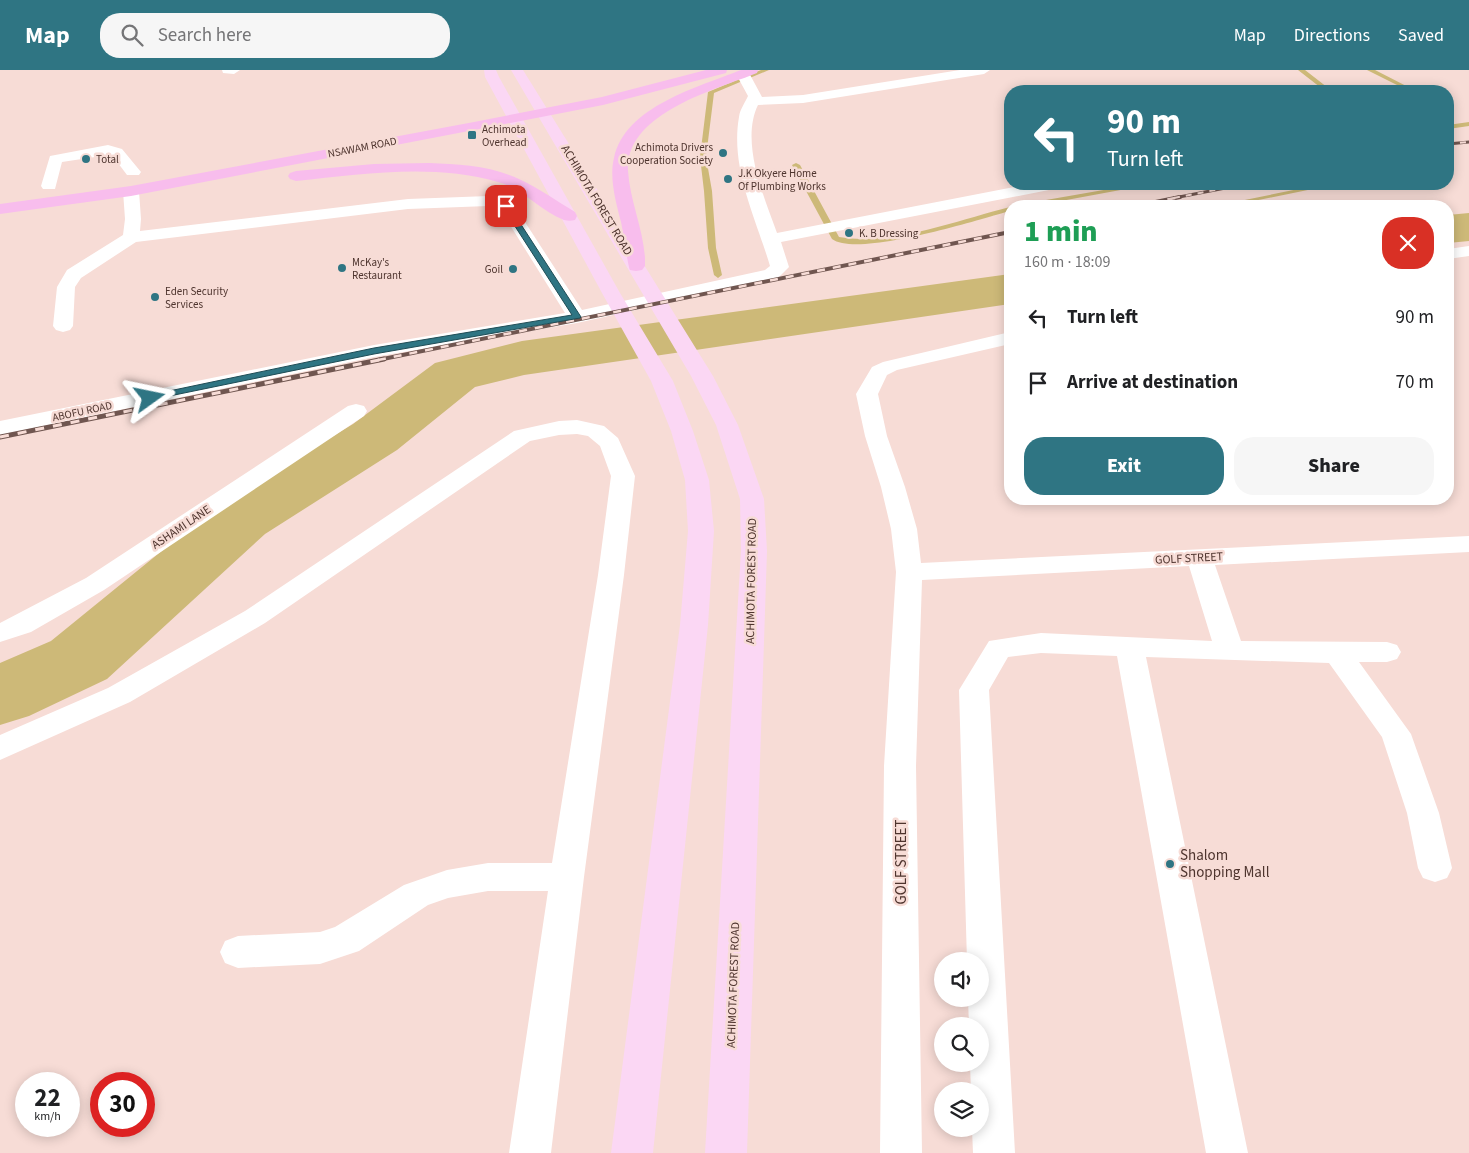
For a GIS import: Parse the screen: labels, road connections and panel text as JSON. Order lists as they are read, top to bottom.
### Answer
{
  "streets": {
    "highway": ["NSAWAM ROAD"],
    "main road": ["ACHIMOTA FOREST ROAD"],
    "street": ["ABOFU ROAD", "ASHAMI LANE", "GOLF STREET"]
  },
  "places": {
    "transit": ["Achimota Overhead"],
    "other": [
      "Achimota Drivers Cooperation Society",
      "Total",
      "J.K Okyere Home Of Plumbing Works",
      "K. B Dressing",
      "McKay's Restaurant",
      "Goil",
      "Eden Security Services",
      "Shalom Shopping Mall"
    ]
  },
  "page": {
    "header": "Map",
    "search": "Search here",
    "nav": ["Map", "Directions", "Saved"],
    "turn": ["90 m", "Turn left"],
    "heading": ["1 min", "160 m · 18:09"],
    "list": [
      {
        "name": "Turn left",
        "value": "90 m"
      },
      {
        "name": "Arrive at destination",
        "value": "70 m"
      }
    ],
    "buttons": ["Exit", "Share"],
    "speed": "22 km/h",
    "limit": "30"
  }
}
